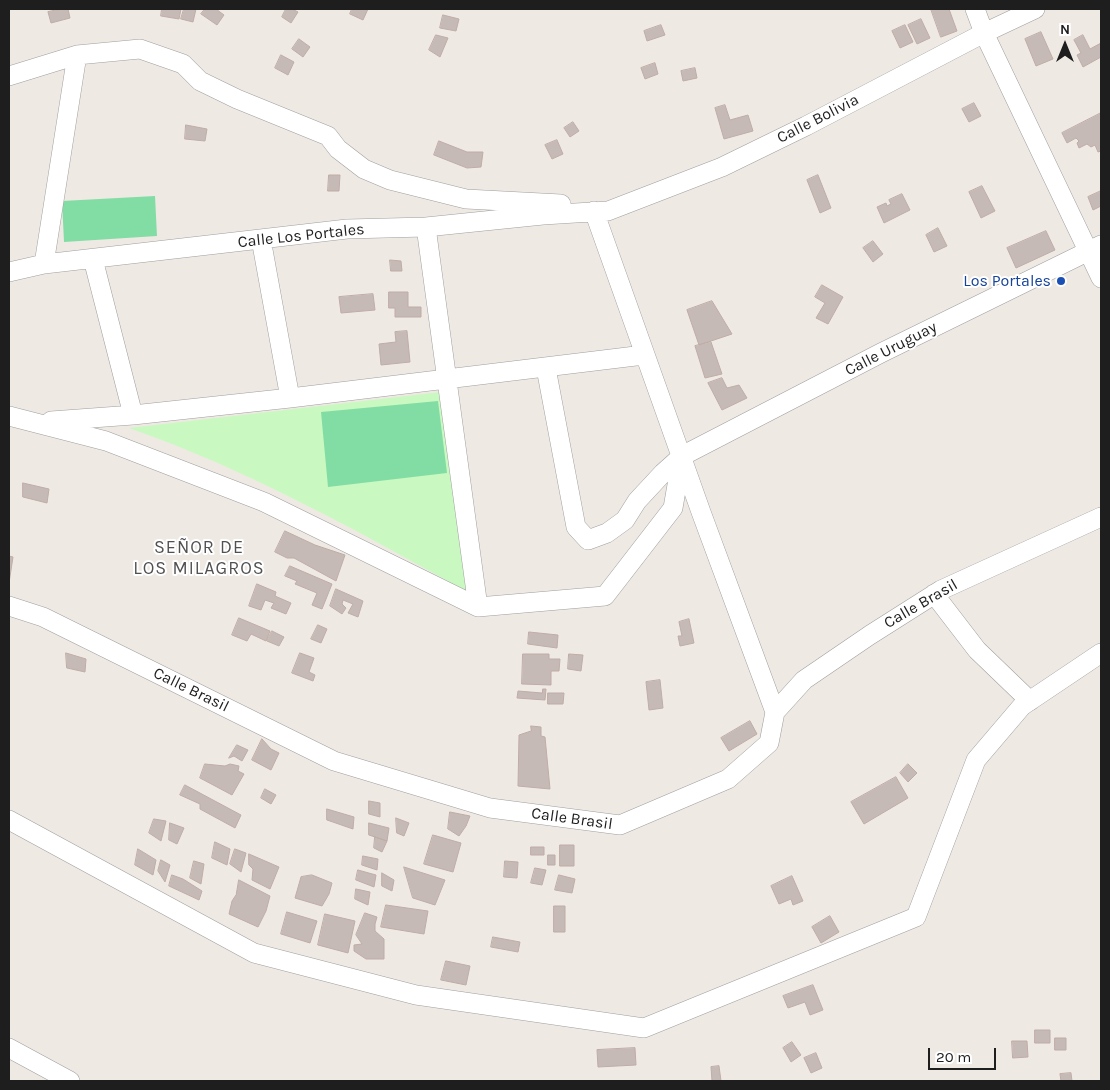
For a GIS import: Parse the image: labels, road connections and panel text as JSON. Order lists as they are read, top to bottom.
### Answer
{
  "streets": {
    "street": [
      "Calle Bolivia",
      "Calle Los Portales",
      "Calle Uruguay",
      "Calle Brasil"
    ]
  },
  "crossings": [
    ["Calle Bolivia", "Calle Los Portales"]
  ],
  "districts": ["SEÑOR DE LOS MILAGROS"],
  "places": ["Los Portales"],
  "scale_bar": "20 m",
  "north": "top"
}
